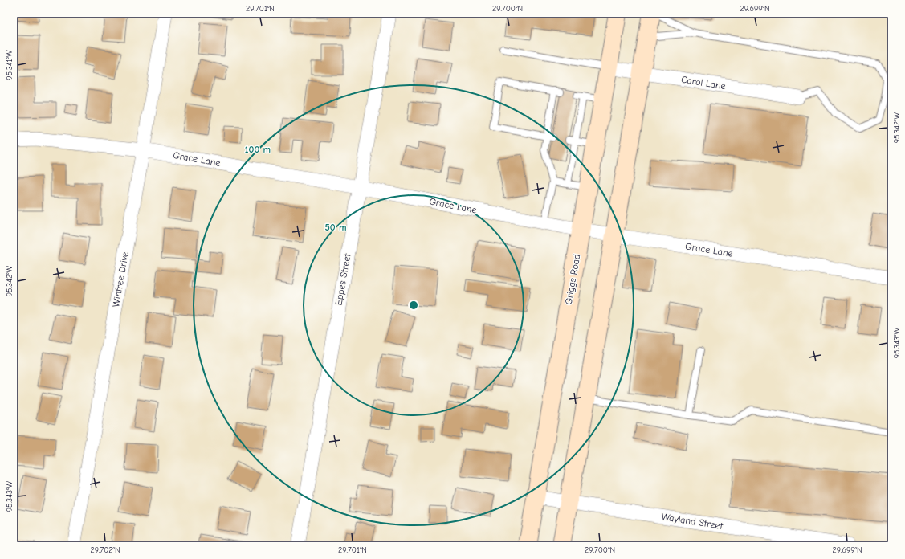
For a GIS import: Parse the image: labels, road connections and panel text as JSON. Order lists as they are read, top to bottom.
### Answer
{
  "streets": {
    "main road": ["Griggs Road"],
    "street": [
      "Carol Lane",
      "Grace Lane",
      "Winfree Drive",
      "Eppes Street",
      "Wayland Street"
    ]
  },
  "crossings": [
    ["Carol Lane", "Griggs Road"],
    ["Grace Lane", "Winfree Drive"],
    ["Grace Lane", "Eppes Street"],
    ["Grace Lane", "Griggs Road"],
    ["Griggs Road", "Wayland Street"]
  ],
  "coordinates": [
    "29.701°N",
    "29.700°N",
    "29.699°N",
    "95.341°W",
    "95.342°W",
    "95.343°W",
    "29.702°N"
  ],
  "rings": ["100 m", "50 m"]
}
